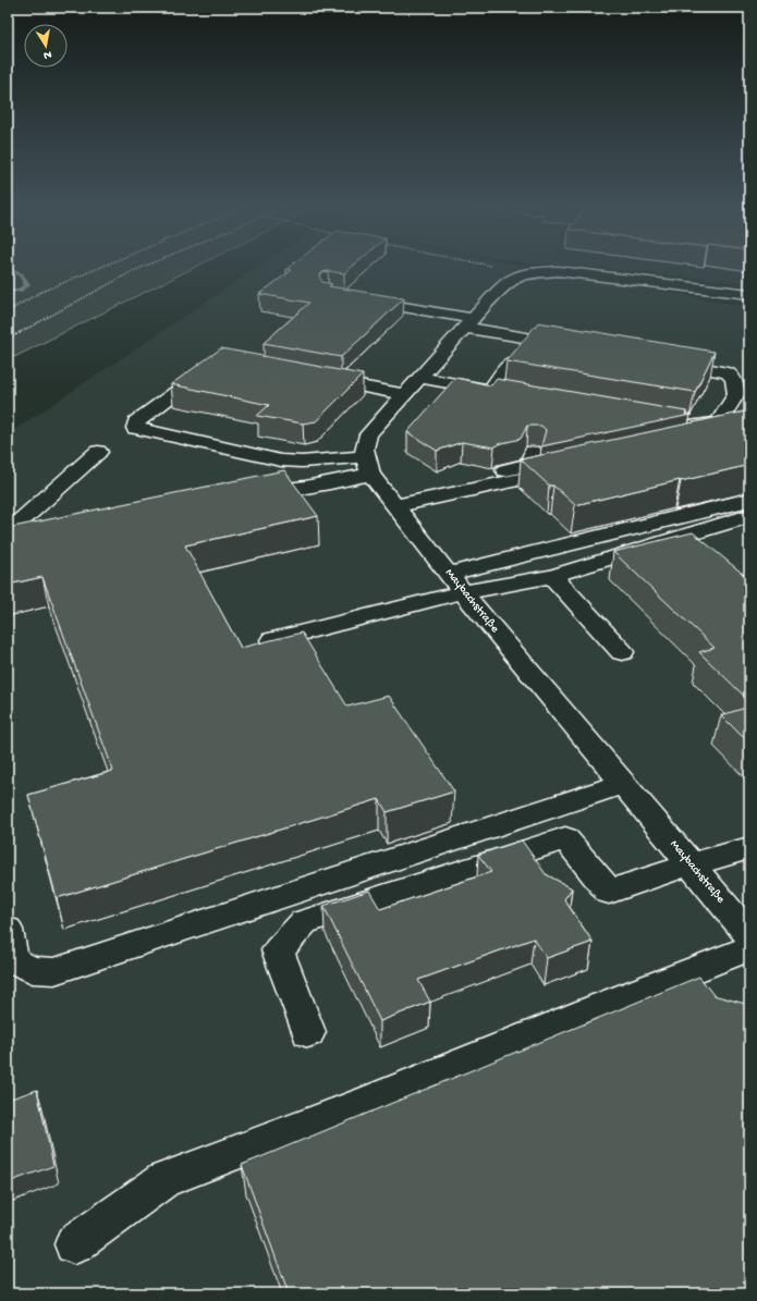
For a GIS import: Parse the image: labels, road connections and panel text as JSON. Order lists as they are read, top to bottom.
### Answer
{
  "streets": {
    "street": ["Maybachstraße"]
  },
  "north": "bottom"
}
